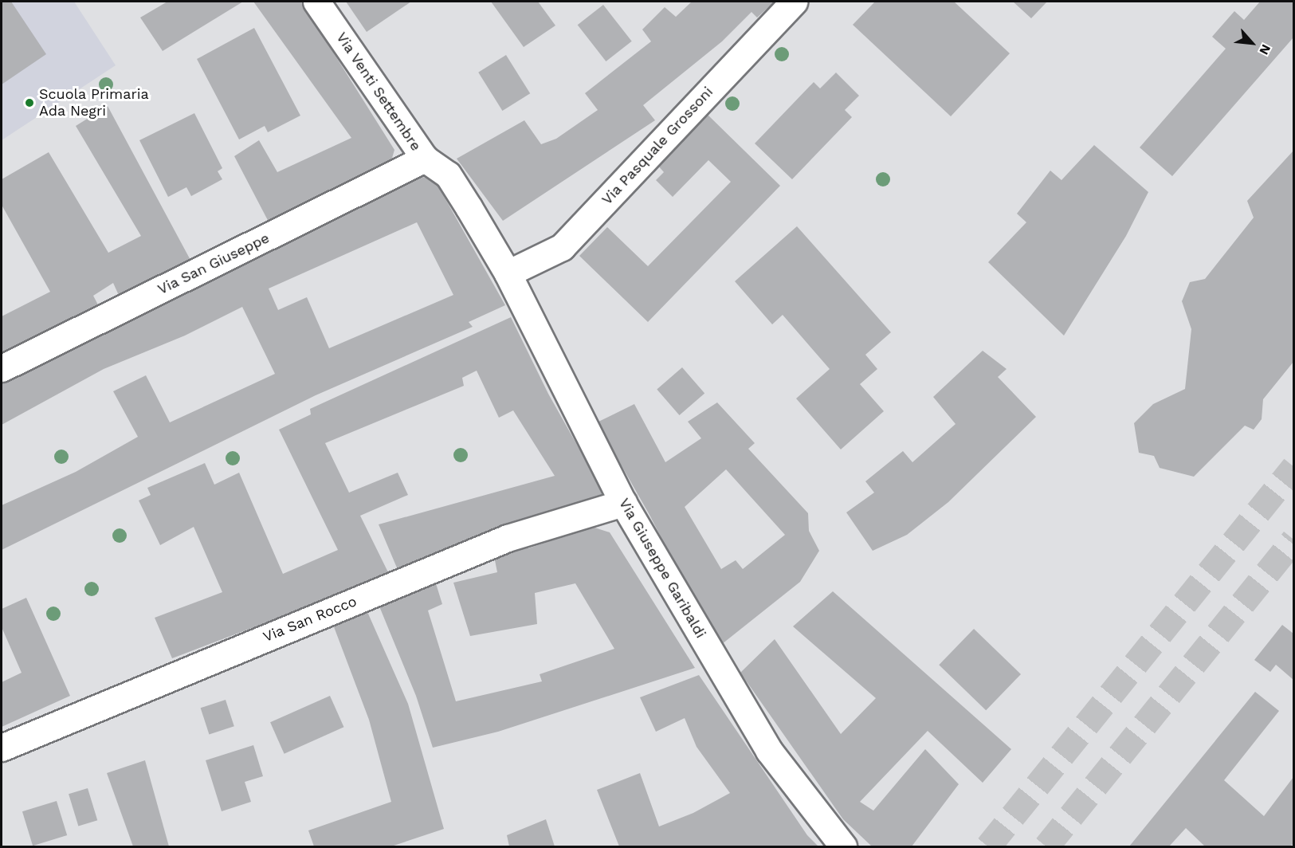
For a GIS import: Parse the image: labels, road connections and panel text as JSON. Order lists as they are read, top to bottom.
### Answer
{
  "streets": {
    "street": [
      "Via Venti Settembre",
      "Via Pasquale Grossoni",
      "Via San Giuseppe",
      "Via Giuseppe Garibaldi",
      "Via San Rocco"
    ]
  },
  "crossings": [
    ["Via Venti Settembre", "Via Pasquale Grossoni"],
    ["Via Venti Settembre", "Via San Giuseppe"],
    ["Via Venti Settembre", "Via Giuseppe Garibaldi"],
    ["Via Pasquale Grossoni", "Via Giuseppe Garibaldi"],
    ["Via Giuseppe Garibaldi", "Via San Rocco"]
  ],
  "places": ["Scuola Primaria Ada Negri"],
  "north": "bottom right"
}
